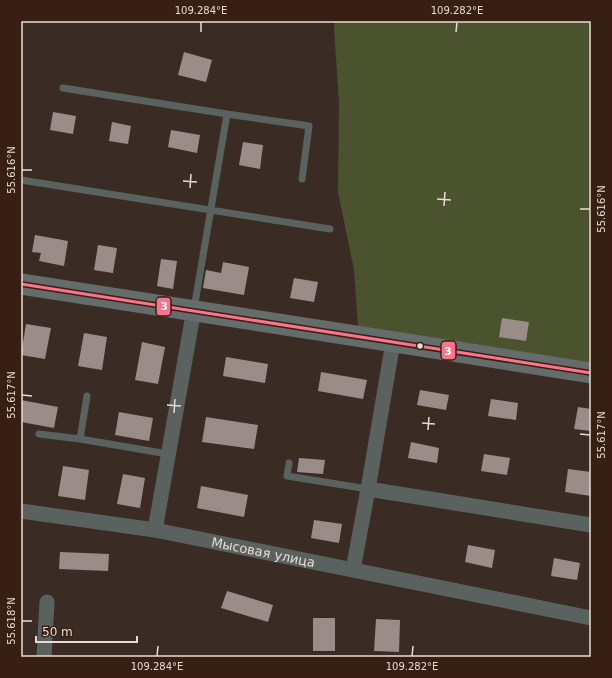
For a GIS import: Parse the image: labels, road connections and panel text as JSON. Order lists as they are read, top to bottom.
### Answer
{
  "streets": {
    "street": ["Мысовая улица"]
  },
  "lines": ["transit line 3"],
  "scale_bar": "50 m",
  "coordinates": [
    "109.284°E",
    "109.282°E",
    "55.616°N",
    "55.617°N",
    "55.618°N"
  ]
}
